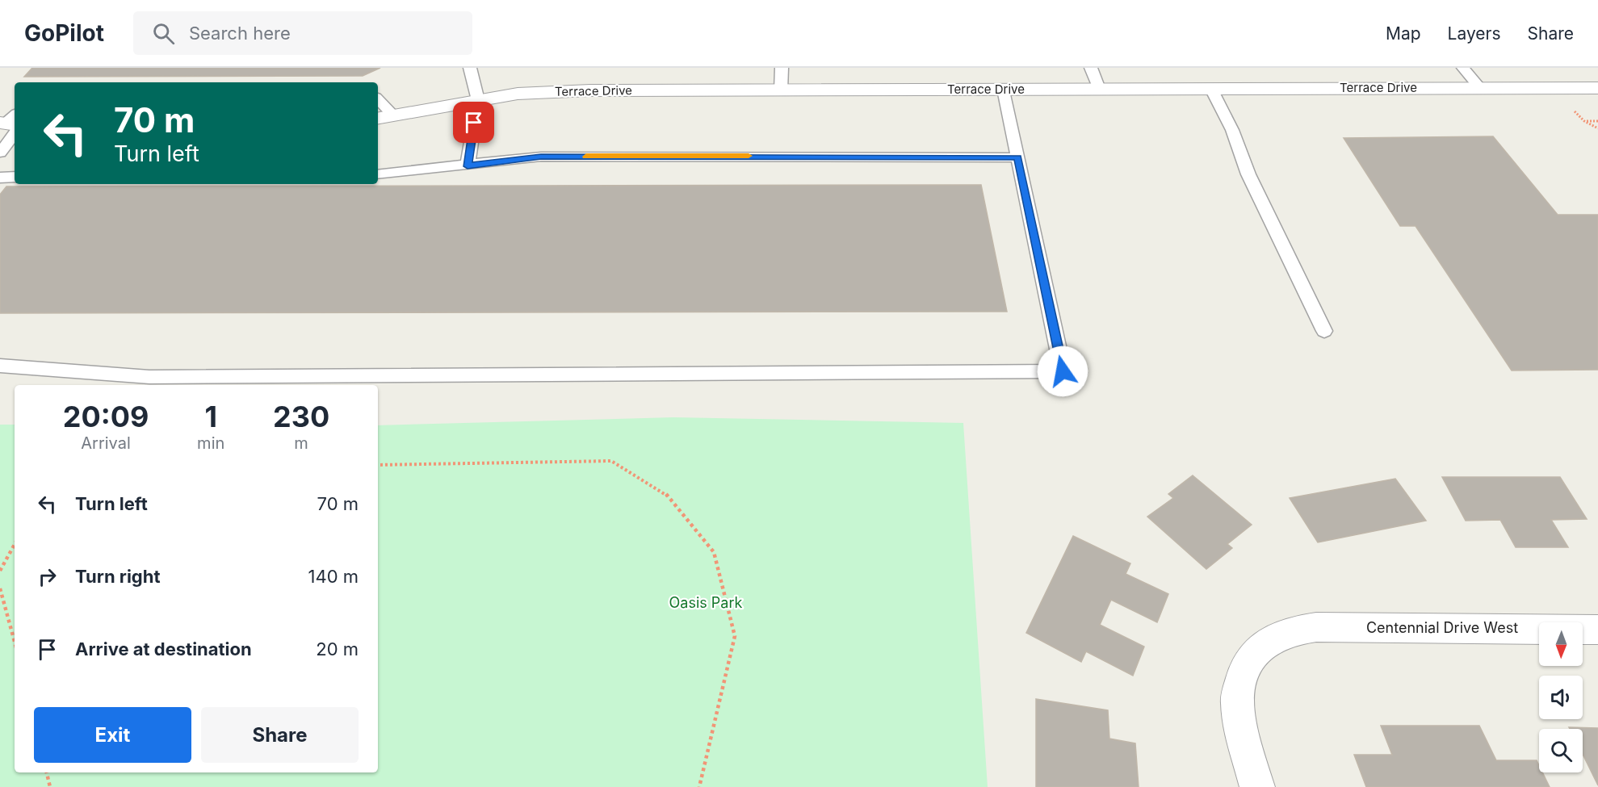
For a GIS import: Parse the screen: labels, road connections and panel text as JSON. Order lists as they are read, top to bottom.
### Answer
{
  "streets": {
    "street": ["Terrace Drive", "Centennial Drive West"]
  },
  "parks": ["Oasis Park"],
  "north": "bottom",
  "page": {
    "header": "GoPilot",
    "search": "Search here",
    "nav": ["Map", "Layers", "Share"],
    "turn": ["70 m", "Turn left"],
    "eta": [
      "20:09",
      "Arrival",
      "1",
      "min",
      "230",
      "m"
    ],
    "list": [
      {
        "name": "Turn left",
        "value": "70 m"
      },
      {
        "name": "Turn right",
        "value": "140 m"
      },
      {
        "name": "Arrive at destination",
        "value": "20 m"
      }
    ],
    "buttons": ["Exit", "Share"]
  }
}
